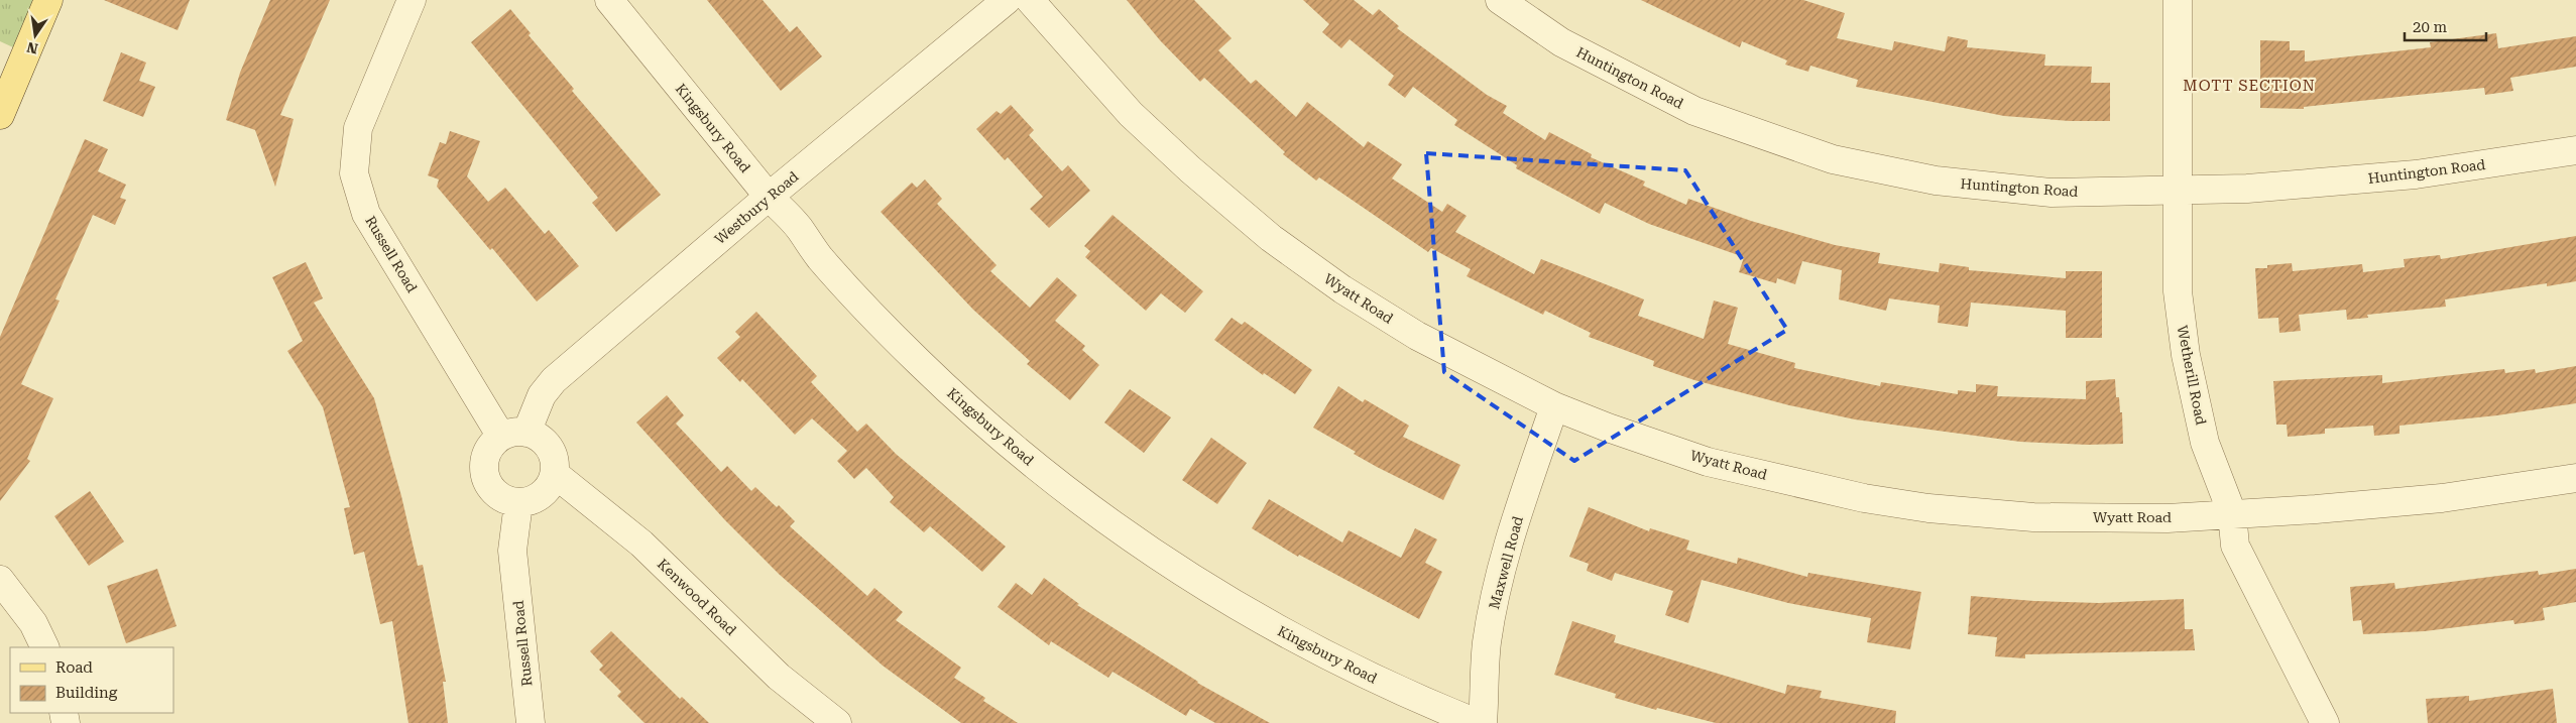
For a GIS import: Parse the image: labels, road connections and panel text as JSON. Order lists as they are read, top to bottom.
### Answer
{
  "streets": {
    "street": [
      "Huntington Road",
      "Kingsbury Road",
      "Westbury Road",
      "Russell Road",
      "Wyatt Road",
      "Wetherill Road",
      "Maxwell Road",
      "Kenwood Road"
    ]
  },
  "crossings": [
    ["Huntington Road", "Wetherill Road"],
    ["Kingsbury Road", "Westbury Road"],
    ["Westbury Road", "Russell Road"],
    ["Westbury Road", "Kenwood Road"],
    ["Russell Road", "Kenwood Road"],
    ["Wyatt Road", "Wetherill Road"],
    ["Wyatt Road", "Maxwell Road"]
  ],
  "districts": ["MOTT SECTION"],
  "legend": ["Road", "Building"],
  "scale_bar": "20 m",
  "north": "bottom"
}
